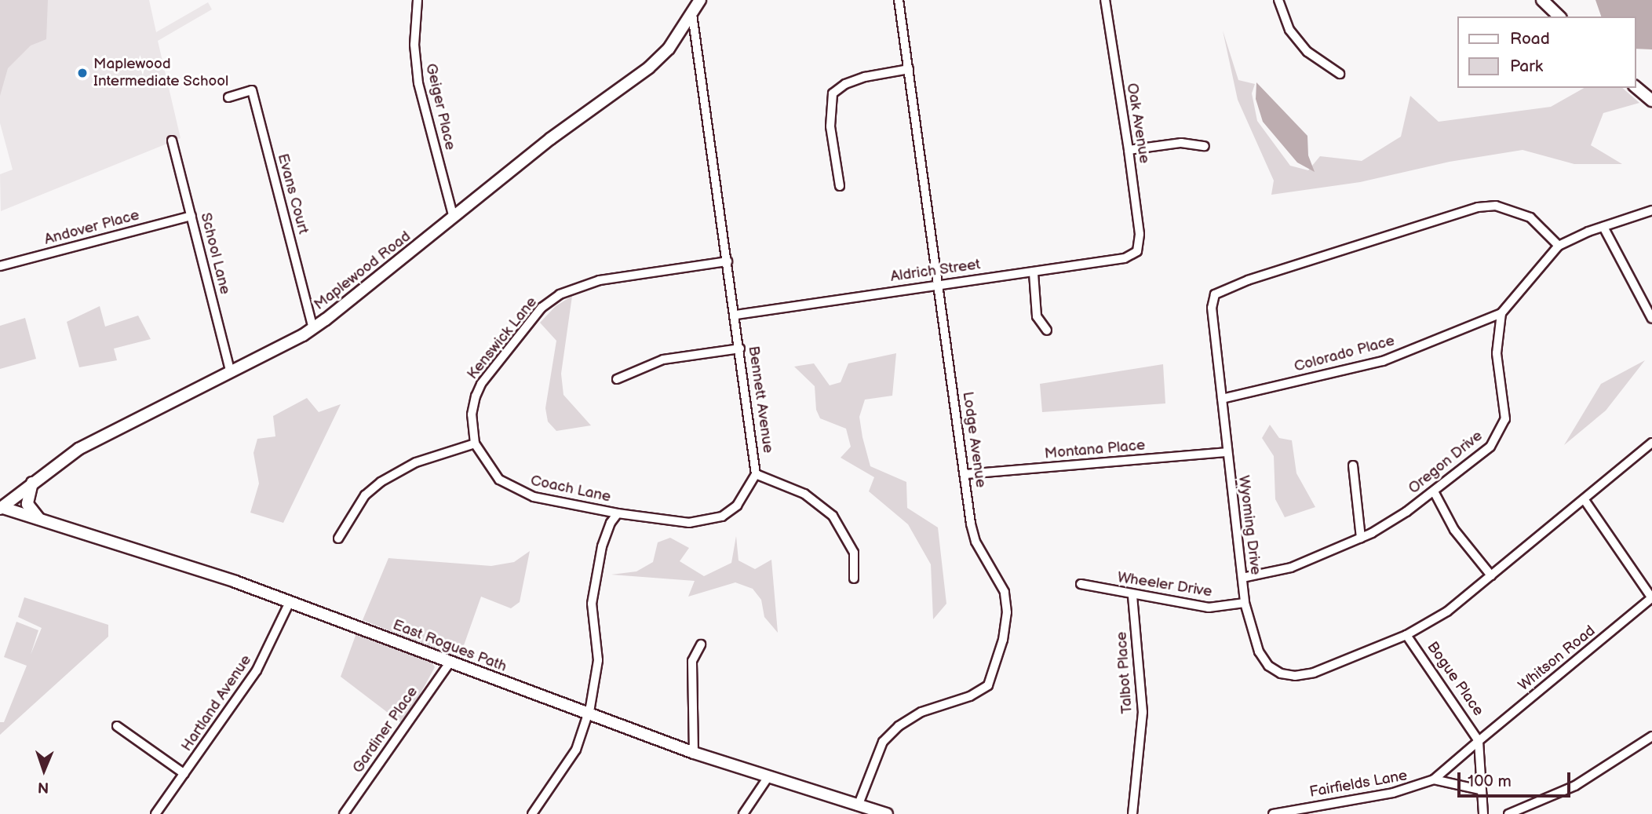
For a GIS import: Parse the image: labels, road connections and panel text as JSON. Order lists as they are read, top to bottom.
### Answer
{
  "streets": {
    "street": [
      "Geiger Place",
      "Oak Avenue",
      "Evans Court",
      "Andover Place",
      "School Lane",
      "Maplewood Road",
      "Aldrich Street",
      "Kenswick Lane",
      "Colorado Place",
      "Bennett Avenue",
      "Lodge Avenue",
      "Montana Place",
      "Oregon Drive",
      "Coach Lane",
      "Wyoming Drive",
      "Wheeler Drive",
      "East Rogues Path",
      "Whitson Road",
      "Talbot Place",
      "Bogue Place",
      "Hartland Avenue",
      "Gardiner Place",
      "Fairfields Lane"
    ]
  },
  "crossings": [
    ["Geiger Place", "Maplewood Road"],
    ["Oak Avenue", "Aldrich Street"],
    ["Evans Court", "Maplewood Road"],
    ["Andover Place", "School Lane"],
    ["School Lane", "Maplewood Road"],
    ["Maplewood Road", "Bennett Avenue"],
    ["Maplewood Road", "East Rogues Path"],
    ["Aldrich Street", "Bennett Avenue"],
    ["Aldrich Street", "Lodge Avenue"],
    ["Kenswick Lane", "Bennett Avenue"],
    ["Kenswick Lane", "Coach Lane"],
    ["Colorado Place", "Oregon Drive"],
    ["Colorado Place", "Wyoming Drive"],
    ["Bennett Avenue", "Coach Lane"],
    ["Lodge Avenue", "Montana Place"],
    ["Lodge Avenue", "East Rogues Path"],
    ["Montana Place", "Wyoming Drive"],
    ["Oregon Drive", "Wyoming Drive"],
    ["Wyoming Drive", "Wheeler Drive"],
    ["Wyoming Drive", "Bogue Place"],
    ["Wheeler Drive", "Talbot Place"],
    ["East Rogues Path", "Hartland Avenue"],
    ["East Rogues Path", "Gardiner Place"],
    ["Whitson Road", "Bogue Place"],
    ["Whitson Road", "Fairfields Lane"]
  ],
  "places": ["Maplewood Intermediate School"],
  "legend": ["Road", "Park"],
  "scale_bar": "100 m",
  "north": "bottom"
}
